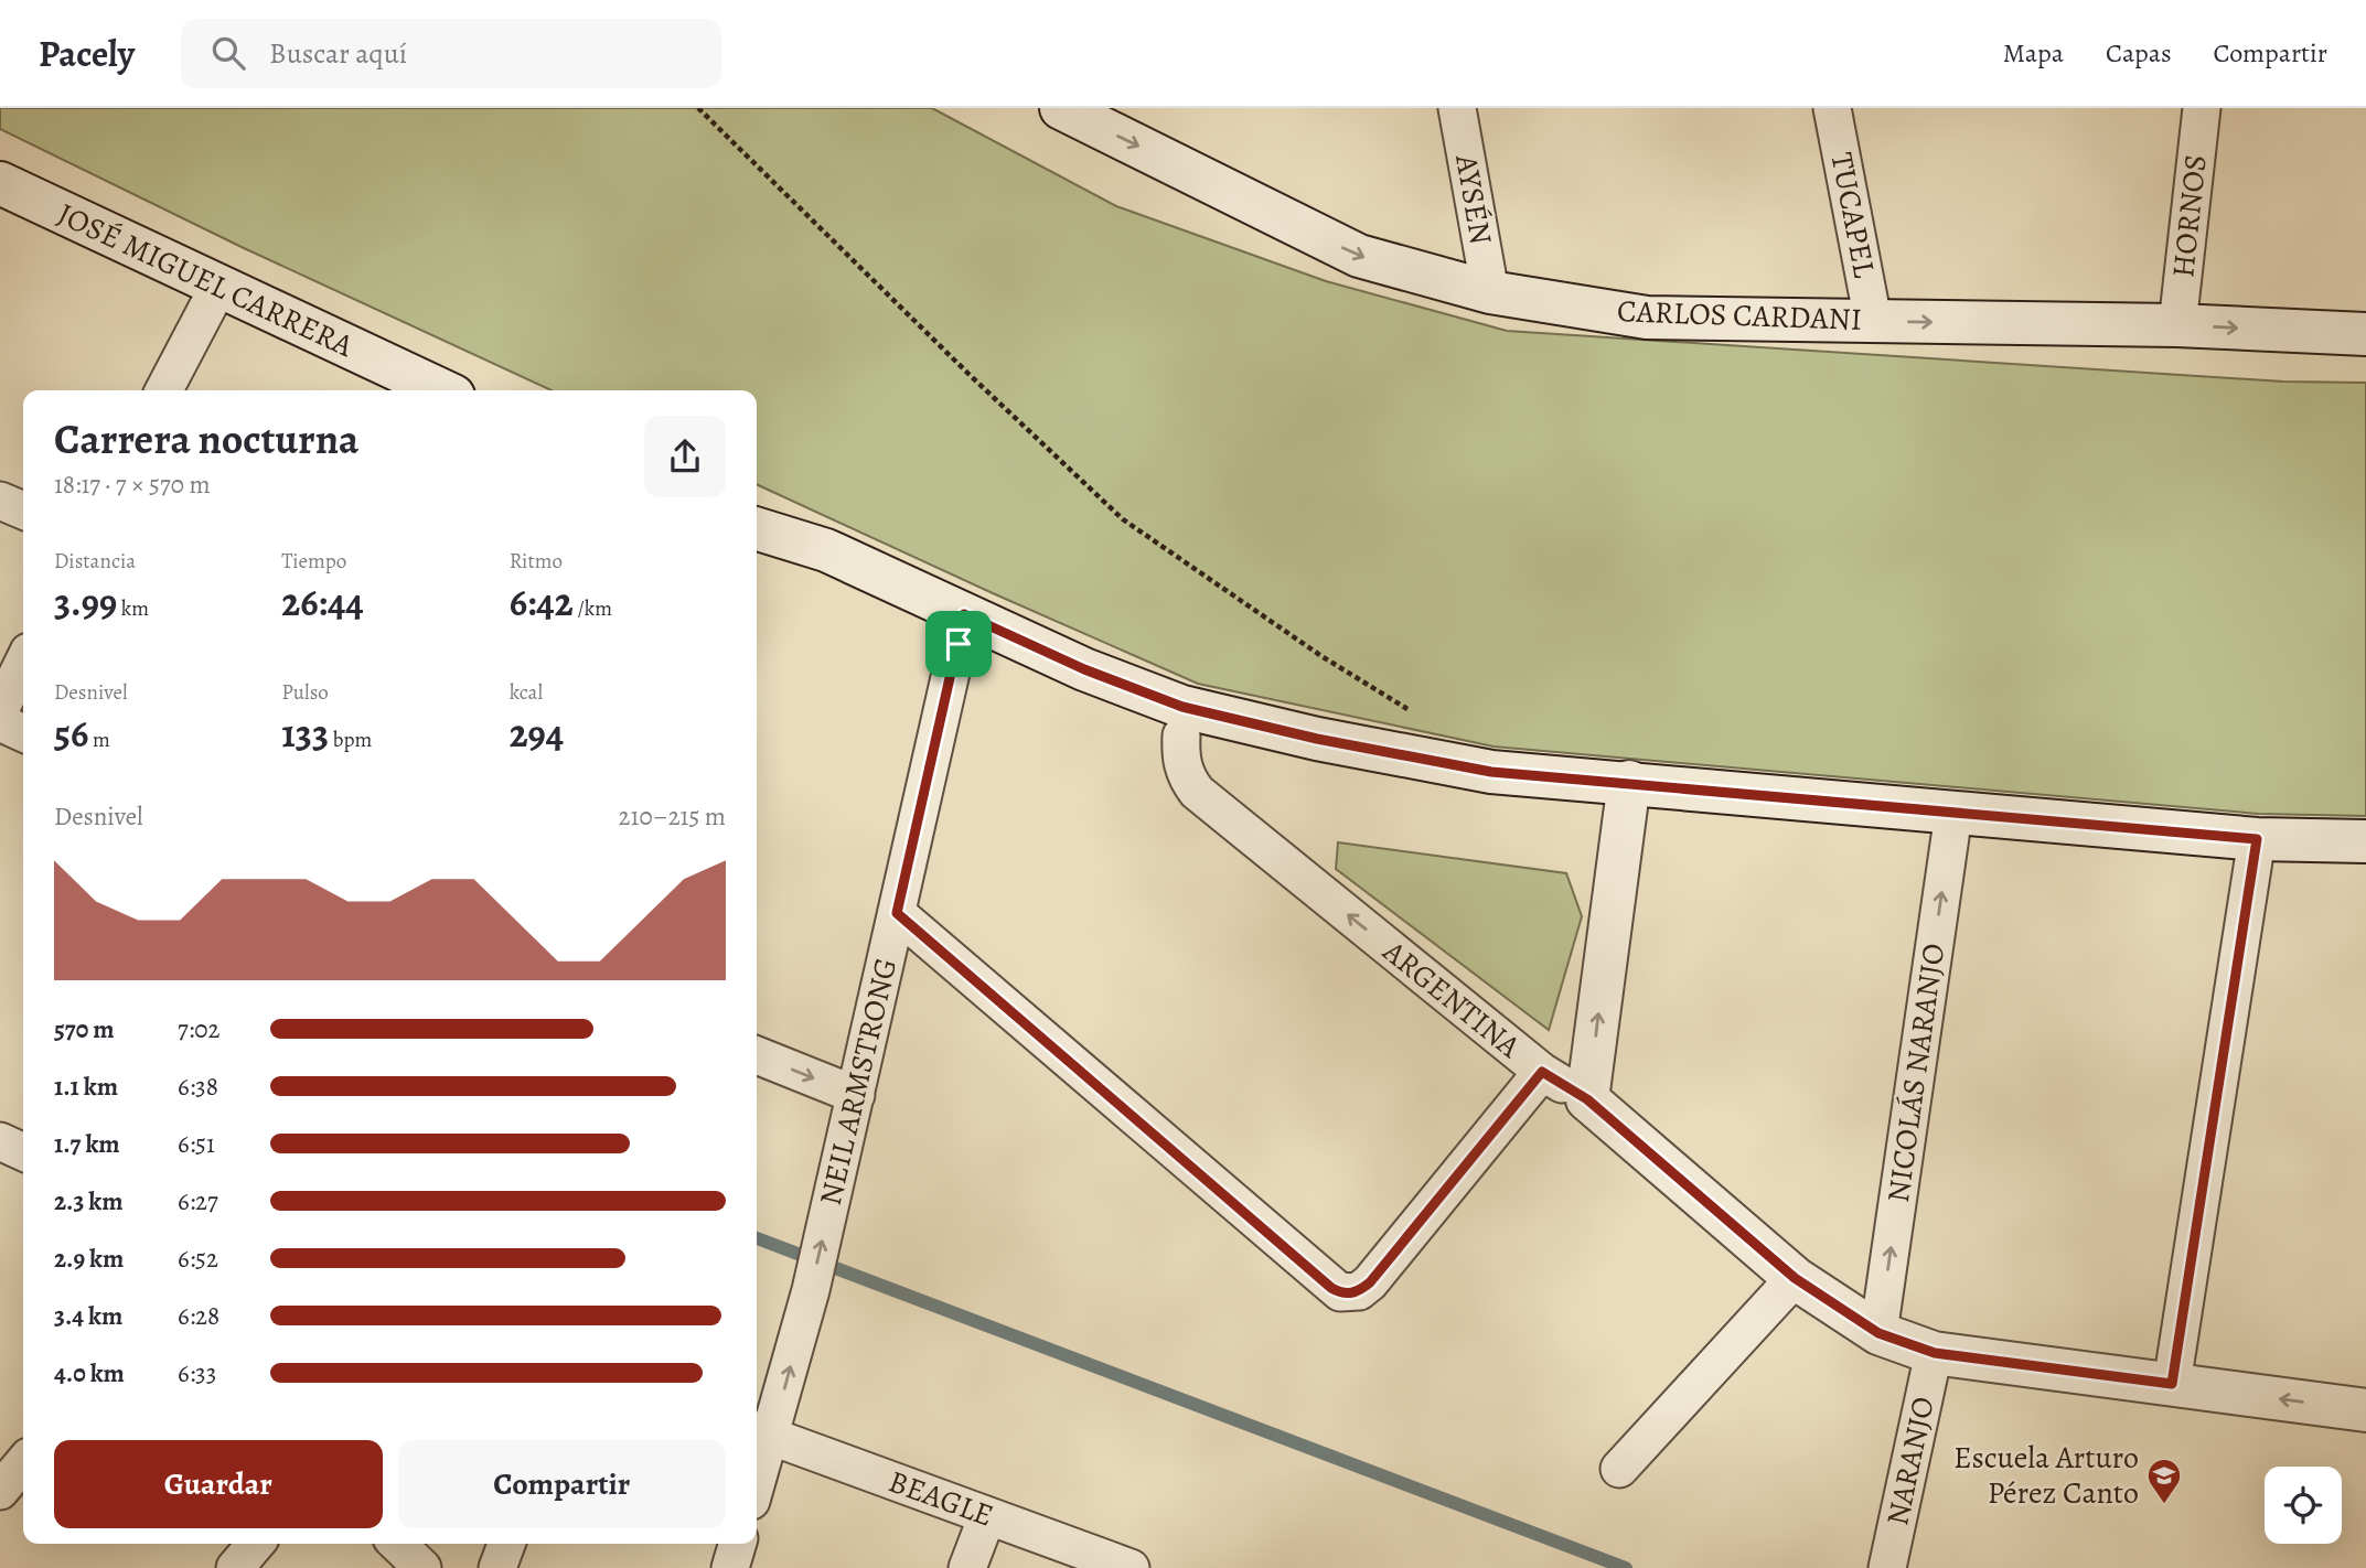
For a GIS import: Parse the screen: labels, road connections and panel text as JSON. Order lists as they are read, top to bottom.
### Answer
{
  "streets": {
    "main road": ["JOSÉ MIGUEL CARRERA", "CARLOS CARDANI", "ARGENTINA"],
    "street": [
      "AYSÉN",
      "TUCAPEL",
      "HORNOS",
      "NICOLÁS NARANJO",
      "NEIL ARMSTRONG",
      "NARANJO",
      "BEAGLE"
    ]
  },
  "crossings": [
    ["AYSÉN", "CARLOS CARDANI"],
    ["TUCAPEL", "CARLOS CARDANI"],
    ["HORNOS", "CARLOS CARDANI"],
    ["ARGENTINA", "NICOLÁS NARANJO"],
    ["ARGENTINA", "NARANJO"],
    ["NEIL ARMSTRONG", "BEAGLE"]
  ],
  "one_way": ["CARLOS CARDANI", "ARGENTINA", "NEIL ARMSTRONG"],
  "places": {
    "school or university": ["Escuela Arturo Pérez Canto"]
  },
  "page": {
    "header": "Pacely",
    "search": "Buscar aquí",
    "nav": ["Mapa", "Capas", "Compartir"],
    "heading": ["Carrera nocturna", "18:17 · 7 × 570 m"],
    "stats": [
      ["Distancia", "3.99 km"],
      ["Tiempo", "26:44"],
      ["Ritmo", "6:42 /km"],
      ["Desnivel", "56 m"],
      ["Pulso", "133 bpm"],
      ["kcal", "294"]
    ],
    "chart": ["Desnivel", "210–215 m"],
    "list": [
      {
        "name": "570 m",
        "note": "7:02"
      },
      {
        "name": "1.1 km",
        "note": "6:38"
      },
      {
        "name": "1.7 km",
        "note": "6:51"
      },
      {
        "name": "2.3 km",
        "note": "6:27"
      },
      {
        "name": "2.9 km",
        "note": "6:52"
      },
      {
        "name": "3.4 km",
        "note": "6:28"
      },
      {
        "name": "4.0 km",
        "note": "6:33"
      }
    ],
    "buttons": ["Guardar", "Compartir"]
  }
}
